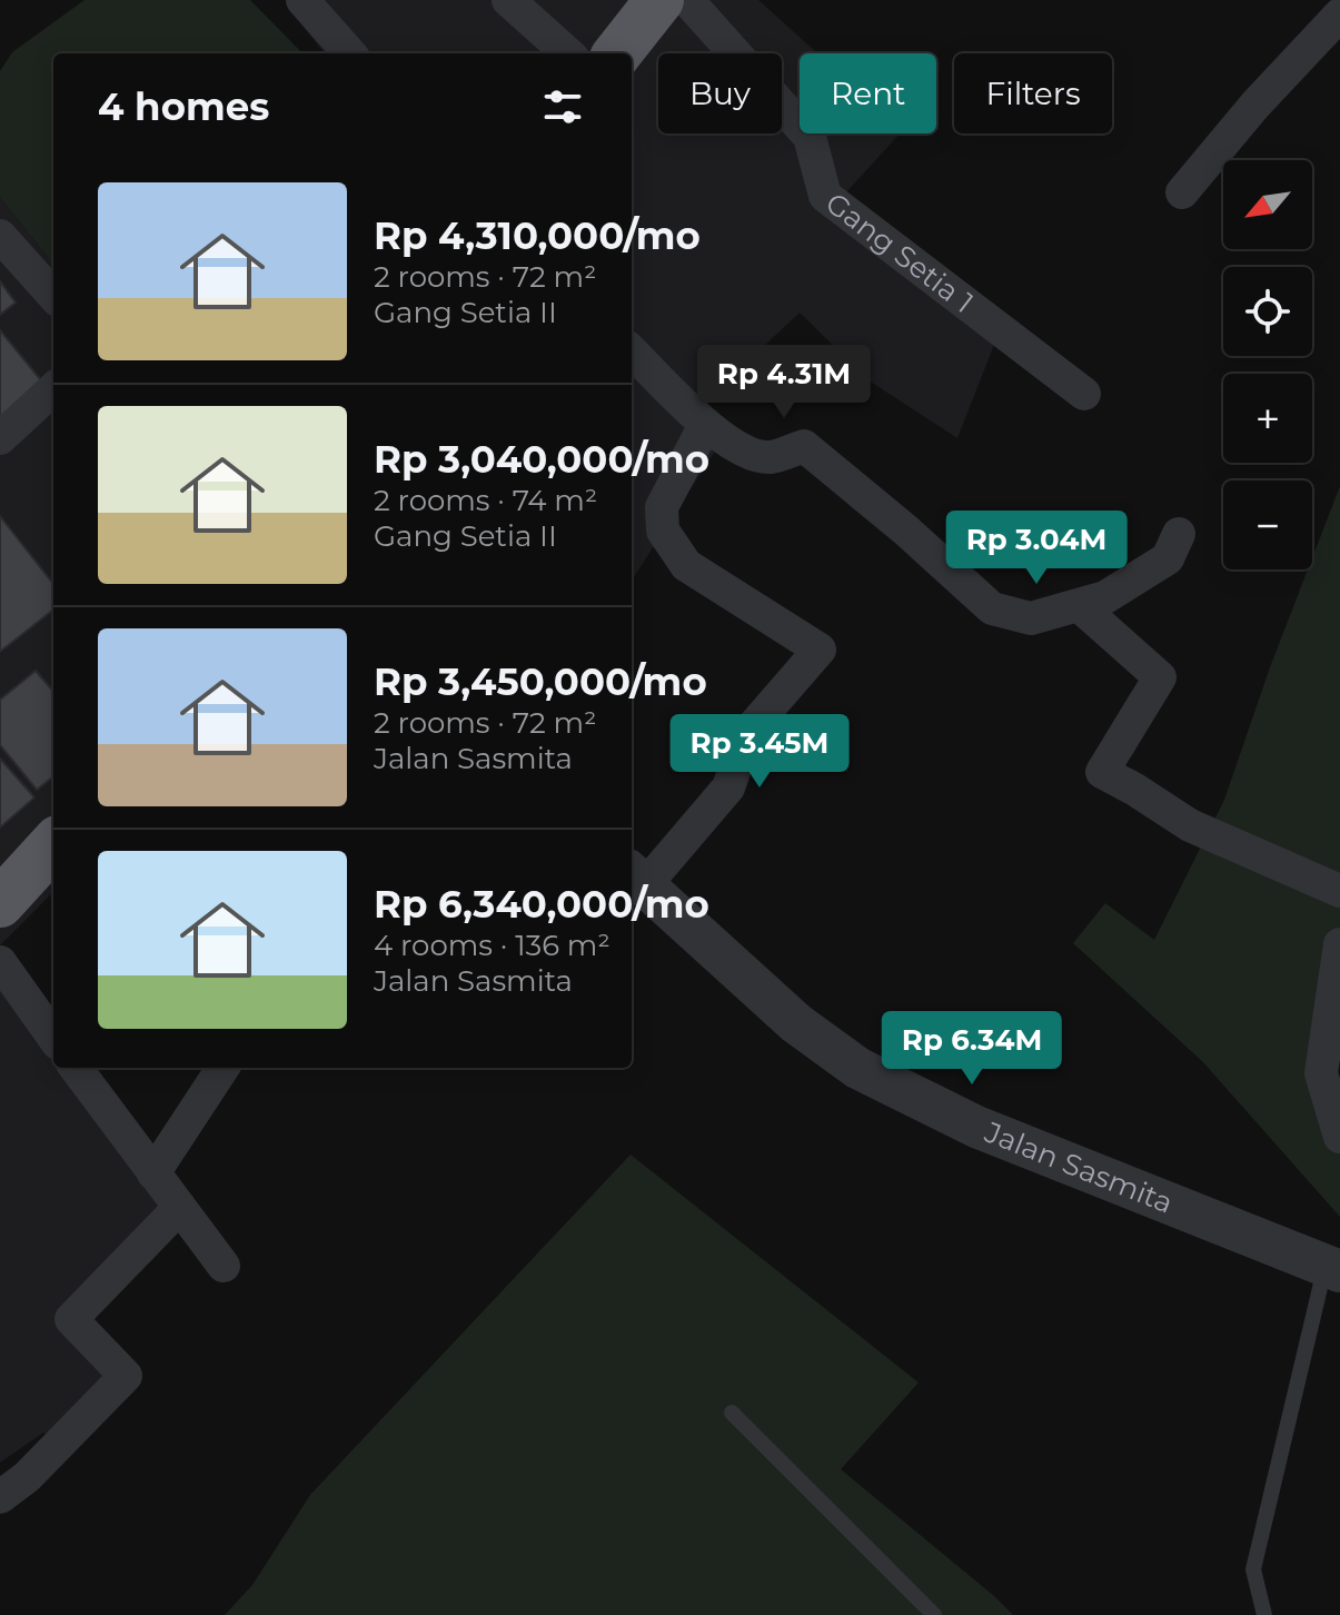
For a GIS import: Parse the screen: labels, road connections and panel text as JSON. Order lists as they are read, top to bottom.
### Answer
{
  "streets": {
    "street": ["Gang Setia 1", "Jalan Sasmita"]
  },
  "north": "bottom left",
  "page": {
    "chip": ["Buy", "Rent", "Filters"],
    "heading": "4 homes",
    "map_buttons": ["+", "−"],
    "list": [
      {
        "name": "Rp 4,310,000/mo",
        "note": "2 rooms · 72 m² · Gang Setia II"
      },
      {
        "name": "Rp 3,040,000/mo",
        "note": "2 rooms · 74 m² · Gang Setia II"
      },
      {
        "name": "Rp 3,450,000/mo",
        "note": "2 rooms · 72 m² · Jalan Sasmita"
      },
      {
        "name": "Rp 6,340,000/mo",
        "note": "4 rooms · 136 m² · Jalan Sasmita"
      }
    ],
    "price": [
      "Rp 4.31M",
      "Rp 3.04M",
      "Rp 3.45M",
      "Rp 6.34M"
    ]
  }
}
